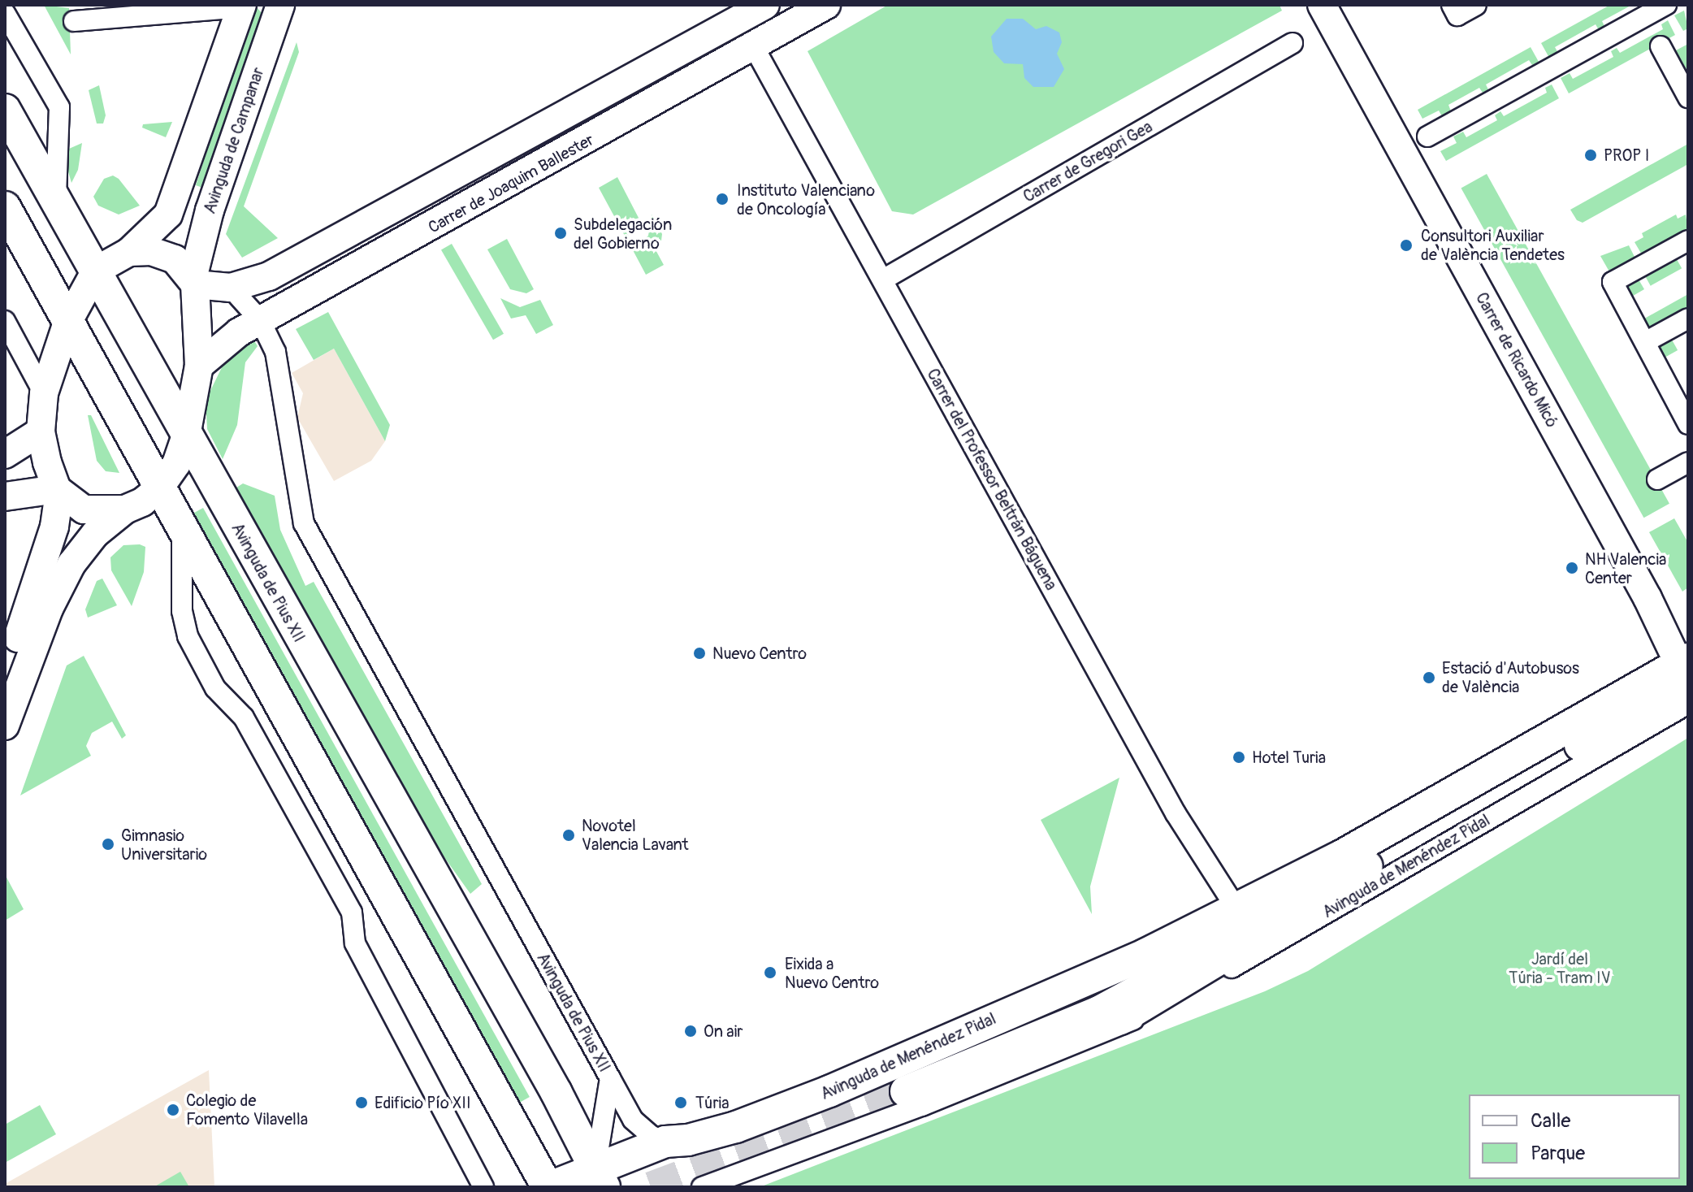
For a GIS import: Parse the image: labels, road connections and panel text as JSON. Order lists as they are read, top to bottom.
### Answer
{
  "streets": {
    "main road": ["Avinguda de Pius XII", "Avinguda de Menéndez Pidal"],
    "street": [
      "Avinguda de Campanar",
      "Carrer de Gregori Gea",
      "Carrer de Joaquim Ballester",
      "Carrer de Ricardo Micó",
      "Carrer del Professor Beltrán Báguena"
    ]
  },
  "crossings": [
    ["Avinguda de Campanar", "Carrer de Joaquim Ballester"],
    ["Carrer de Gregori Gea", "Carrer del Professor Beltrán Báguena"],
    ["Carrer de Joaquim Ballester", "Carrer del Professor Beltrán Báguena"],
    ["Carrer de Joaquim Ballester", "Avinguda de Pius XII"],
    ["Carrer de Ricardo Micó", "Avinguda de Menéndez Pidal"],
    ["Carrer del Professor Beltrán Báguena", "Avinguda de Menéndez Pidal"],
    ["Avinguda de Pius XII", "Avinguda de Menéndez Pidal"]
  ],
  "parks": ["Jardí del Túria - Tram IV"],
  "places": [
    "PROP I",
    "Instituto Valenciano de Oncología",
    "Subdelegación del Gobierno",
    "Consultori Auxiliar de València Tendetes",
    "NH Valencia Center",
    "Nuevo Centro",
    "Estació d'Autobusos de València",
    "Hotel Turia",
    "Novotel Valencia Lavant",
    "Gimnasio Universitario",
    "Eixida a Nuevo Centro",
    "On air",
    "Edificio Pío XII",
    "Túria",
    "Colegio de Fomento Vilavella"
  ],
  "legend": ["Calle", "Parque"]
}
